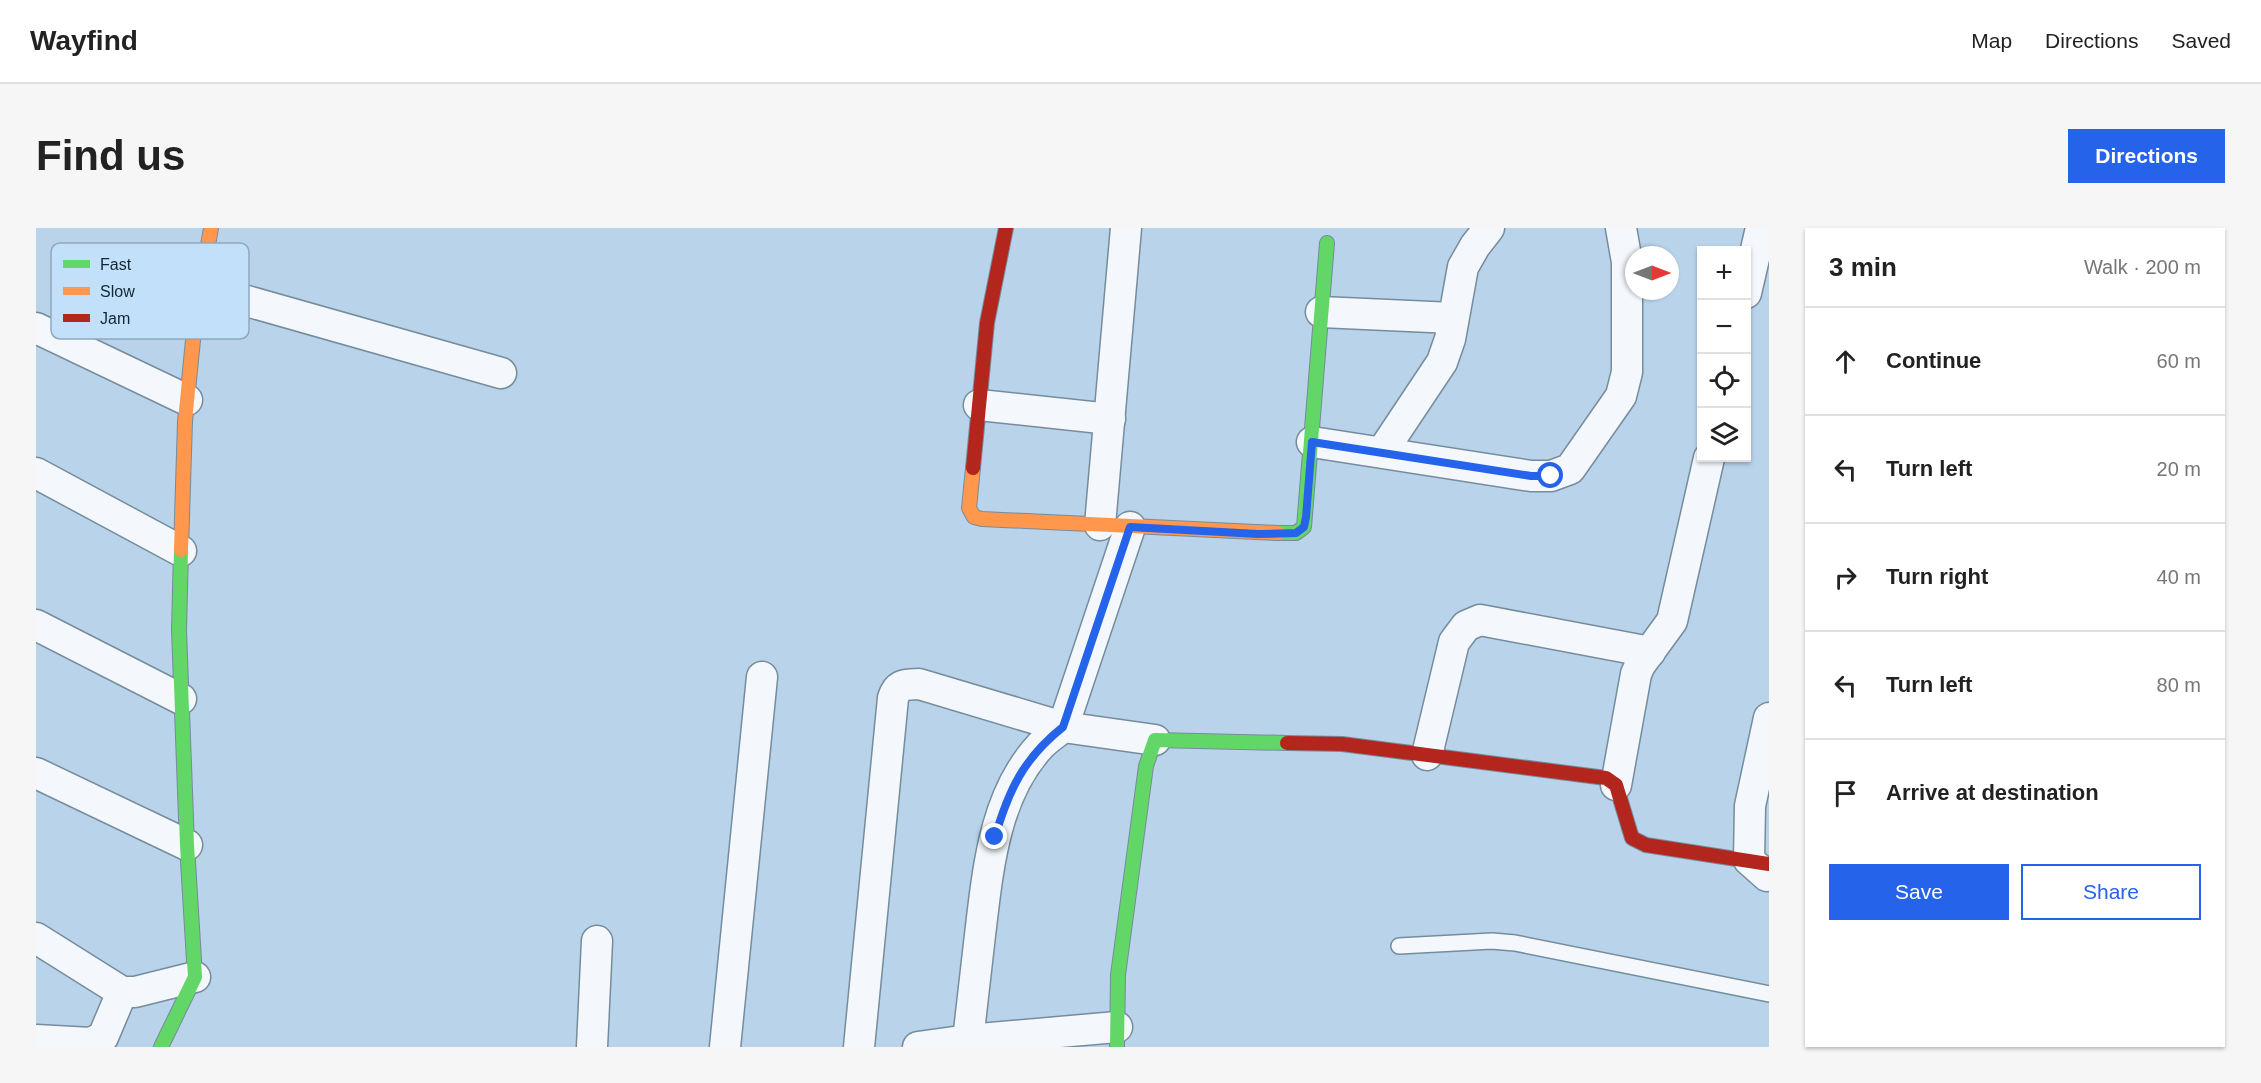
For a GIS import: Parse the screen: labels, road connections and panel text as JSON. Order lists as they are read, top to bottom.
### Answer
{
  "legend": ["Fast", "Slow", "Jam"],
  "north": "right",
  "page": {
    "header": "Wayfind",
    "nav": ["Map", "Directions", "Saved"],
    "buttons": [
      "Directions",
      ["Save", "Share"]
    ],
    "title": "Find us",
    "heading": ["3 min", "Walk · 200 m"],
    "map_buttons": ["+", "−"],
    "list": [
      ["Continue", "60 m"],
      ["Turn left", "20 m"],
      ["Turn right", "40 m"],
      ["Turn left", "80 m"],
      "Arrive at destination"
    ]
  }
}
